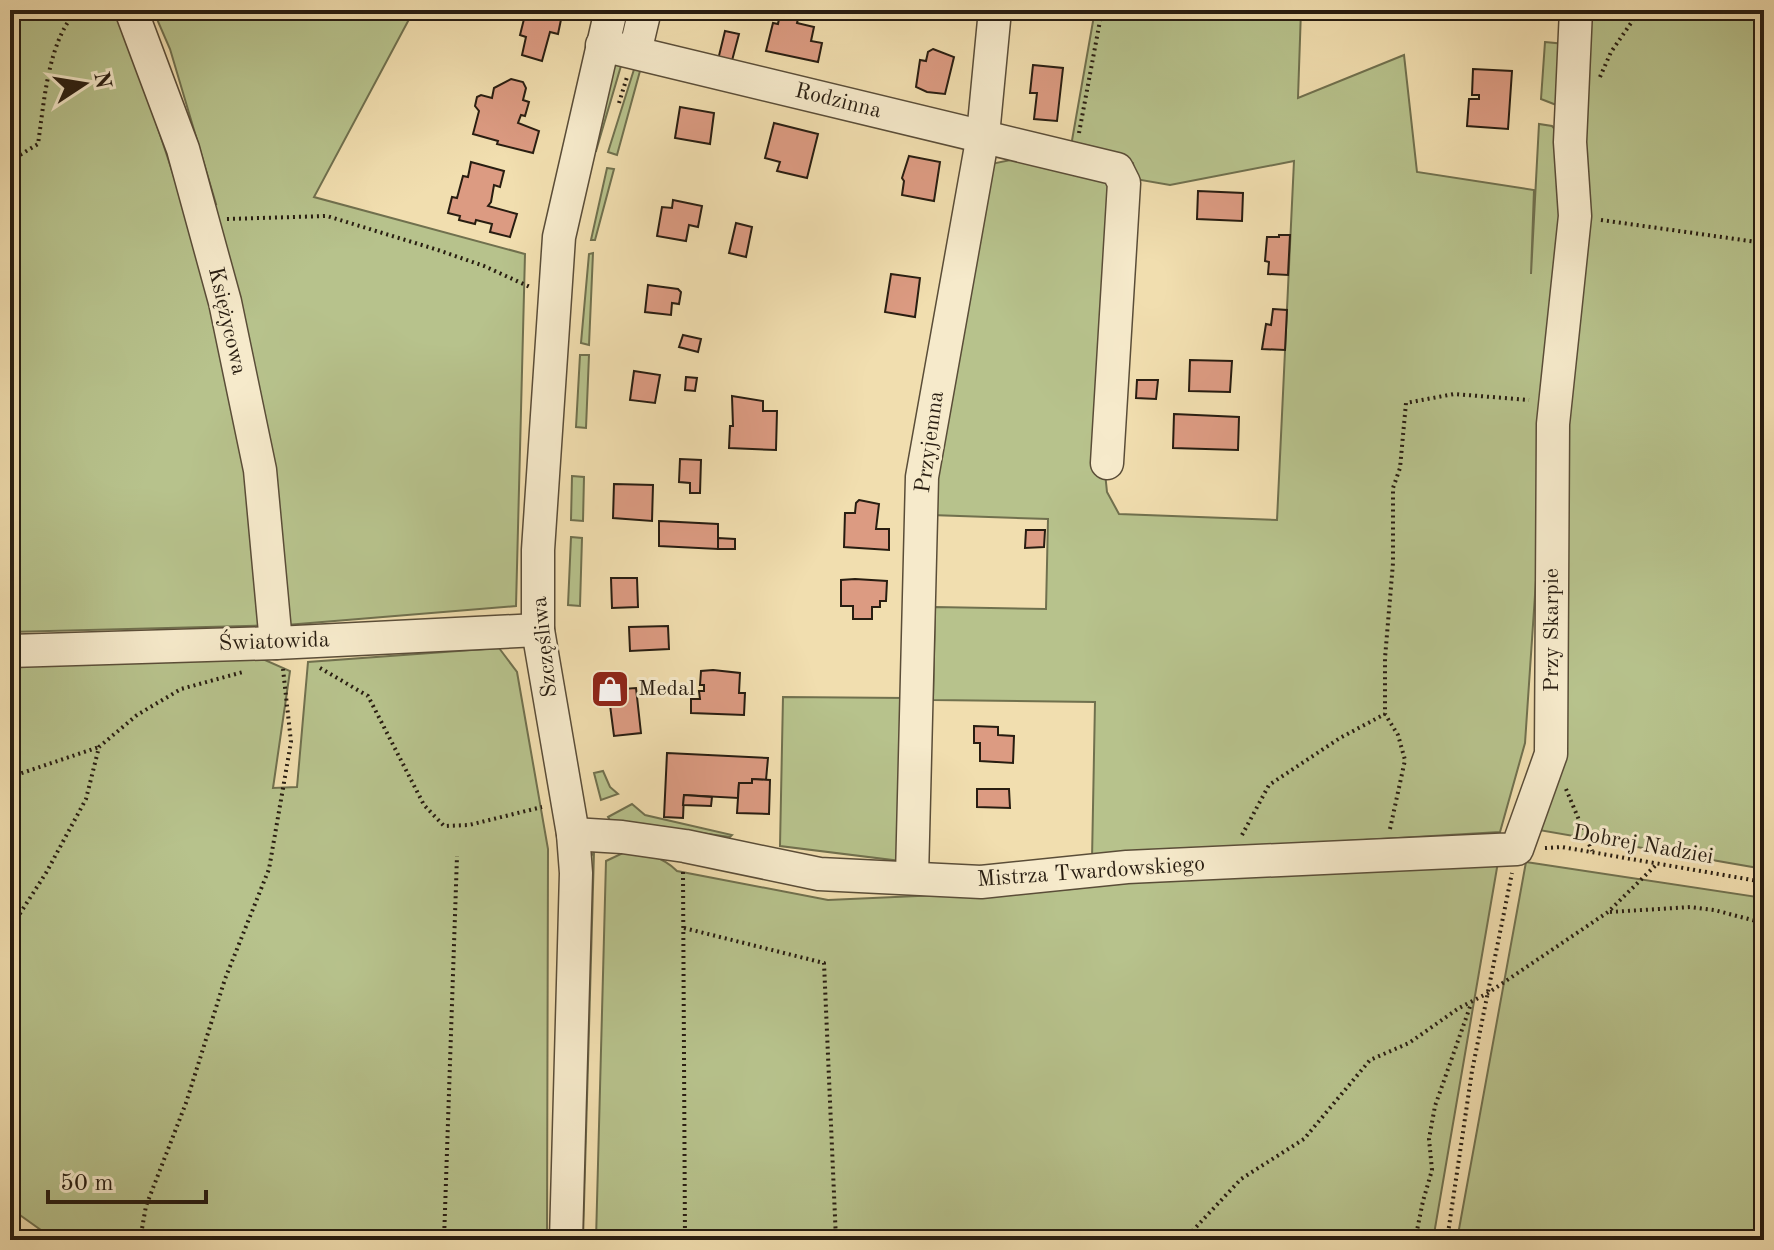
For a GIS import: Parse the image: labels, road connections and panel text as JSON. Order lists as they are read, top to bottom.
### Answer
{
  "streets": {
    "street": [
      "Rodzinna",
      "Księżycowa",
      "Przyjemna",
      "Przy Skarpie",
      "Światowida",
      "Szczęśliwa",
      "Mistrza Twardowskiego"
    ],
    "path": ["Dobrej Nadziei"]
  },
  "crossings": [
    ["Rodzinna", "Przyjemna"],
    ["Rodzinna", "Szczęśliwa"],
    ["Księżycowa", "Światowida"],
    ["Przyjemna", "Mistrza Twardowskiego"],
    ["Przy Skarpie", "Dobrej Nadziei"],
    ["Przy Skarpie", "Mistrza Twardowskiego"],
    ["Światowida", "Szczęśliwa"],
    ["Szczęśliwa", "Mistrza Twardowskiego"],
    ["Dobrej Nadziei", "Mistrza Twardowskiego"]
  ],
  "places": {
    "shop": ["Medal"]
  },
  "scale_bar": "50 m",
  "north": "right"
}
